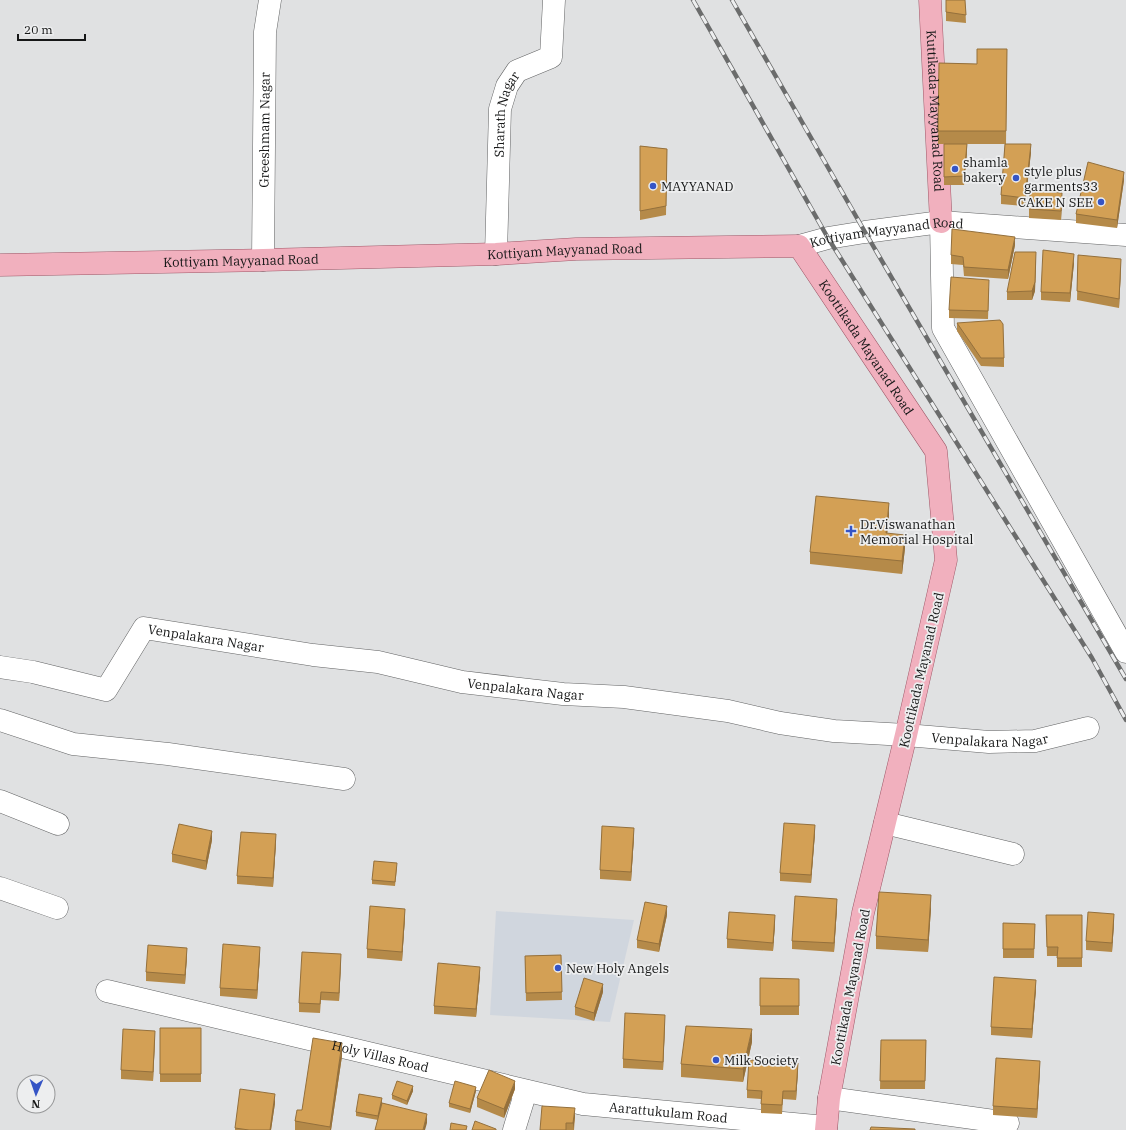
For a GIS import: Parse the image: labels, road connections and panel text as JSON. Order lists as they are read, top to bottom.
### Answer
{
  "streets": {
    "main road": ["Kuttikada-Mayyanad Road", "Kottiyam Mayyanad Road", "Koottikada Mayanad Road"],
    "street": [
      "Sharath Nagar",
      "Greeshmam Nagar",
      "Venpalakara Nagar",
      "Holy Villas Road",
      "Aarattukulam Road"
    ]
  },
  "crossings": [
    ["Kuttikada-Mayyanad Road", "Kottiyam Mayyanad Road"],
    ["Sharath Nagar", "Kottiyam Mayyanad Road"],
    ["Greeshmam Nagar", "Kottiyam Mayyanad Road"],
    ["Kottiyam Mayyanad Road", "Koottikada Mayanad Road"],
    ["Koottikada Mayanad Road", "Venpalakara Nagar"],
    ["Koottikada Mayanad Road", "Aarattukulam Road"],
    ["Holy Villas Road", "Aarattukulam Road"]
  ],
  "places": {
    "other": [
      "shamla bakery",
      "style plus garments33",
      "MAYYANAD",
      "CAKE N SEE",
      "New Holy Angels",
      "Milk Society"
    ],
    "health": ["Dr.Viswanathan Memorial Hospital"]
  },
  "scale_bar": "20 m",
  "north": "bottom"
}
